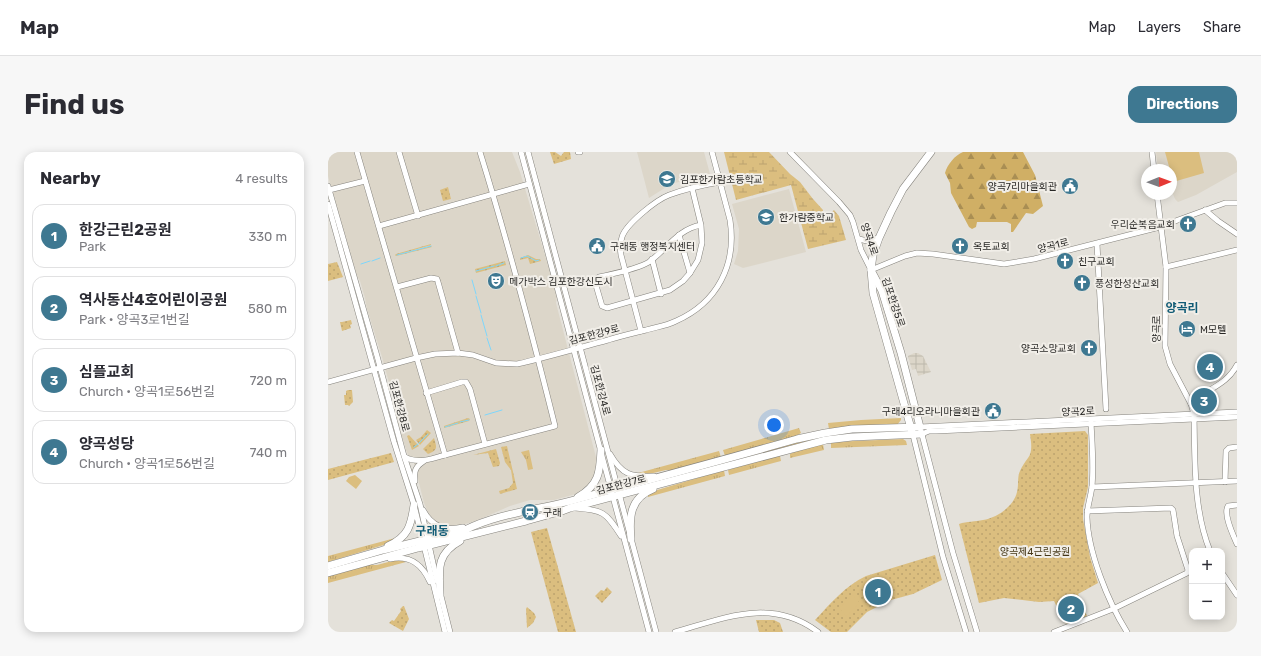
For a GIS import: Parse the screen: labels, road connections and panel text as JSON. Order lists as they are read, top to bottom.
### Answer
{
  "streets": {
    "main road": ["양곡4로", "김포한강5로", "김포한강7로"],
    "street": [
      "양곡1로",
      "양곡로",
      "김포한강9로",
      "김포한강4로",
      "김포한강8로",
      "양곡2로"
    ]
  },
  "crossings": [
    ["양곡4로", "양곡1로"],
    ["양곡4로", "김포한강5로"],
    ["양곡1로", "김포한강5로"],
    ["양곡1로", "양곡로"],
    ["김포한강5로", "양곡2로"],
    ["김포한강5로", "김포한강7로"],
    ["양곡로", "양곡2로"],
    ["김포한강9로", "김포한강4로"],
    ["김포한강9로", "김포한강8로"],
    ["김포한강4로", "김포한강7로"],
    ["김포한강8로", "김포한강7로"],
    ["양곡2로", "김포한강7로"]
  ],
  "districts": ["양곡리", "구래동"],
  "parks": ["양곡제4근린공원"],
  "places": {
    "school or university": ["김포한가람초등학교", "한가람중학교"],
    "public building": ["양곡7리마을회관", "구래동 행정복지센터", "구래4리오라니마을회관"],
    "church": [
      "우리순복음교회",
      "옥토교회",
      "친구교회",
      "풍성한성산교회",
      "양곡소망교회"
    ],
    "theatre": ["메가박스 김포한강신도시"],
    "hotel": ["M모텔"],
    "station": ["구래"]
  },
  "north": "right",
  "page": {
    "header": "Map",
    "nav": ["Map", "Layers", "Share"],
    "buttons": "Directions",
    "title": "Find us",
    "heading": ["Nearby", "4 results"],
    "list": [
      {
        "mark": "1",
        "name": "한강근린2공원",
        "note": "Park",
        "value": "330 m"
      },
      {
        "mark": "2",
        "name": "역사동산4호어린이공원",
        "note": "Park · 양곡3로1번길",
        "value": "580 m"
      },
      {
        "mark": "3",
        "name": "심플교회",
        "note": "Church · 양곡1로56번길",
        "value": "720 m"
      },
      {
        "mark": "4",
        "name": "양곡성당",
        "note": "Church · 양곡1로56번길",
        "value": "740 m"
      }
    ],
    "pins": [
      "4",
      "3",
      "1",
      "2"
    ],
    "map_buttons": ["+", "−"]
  }
}
